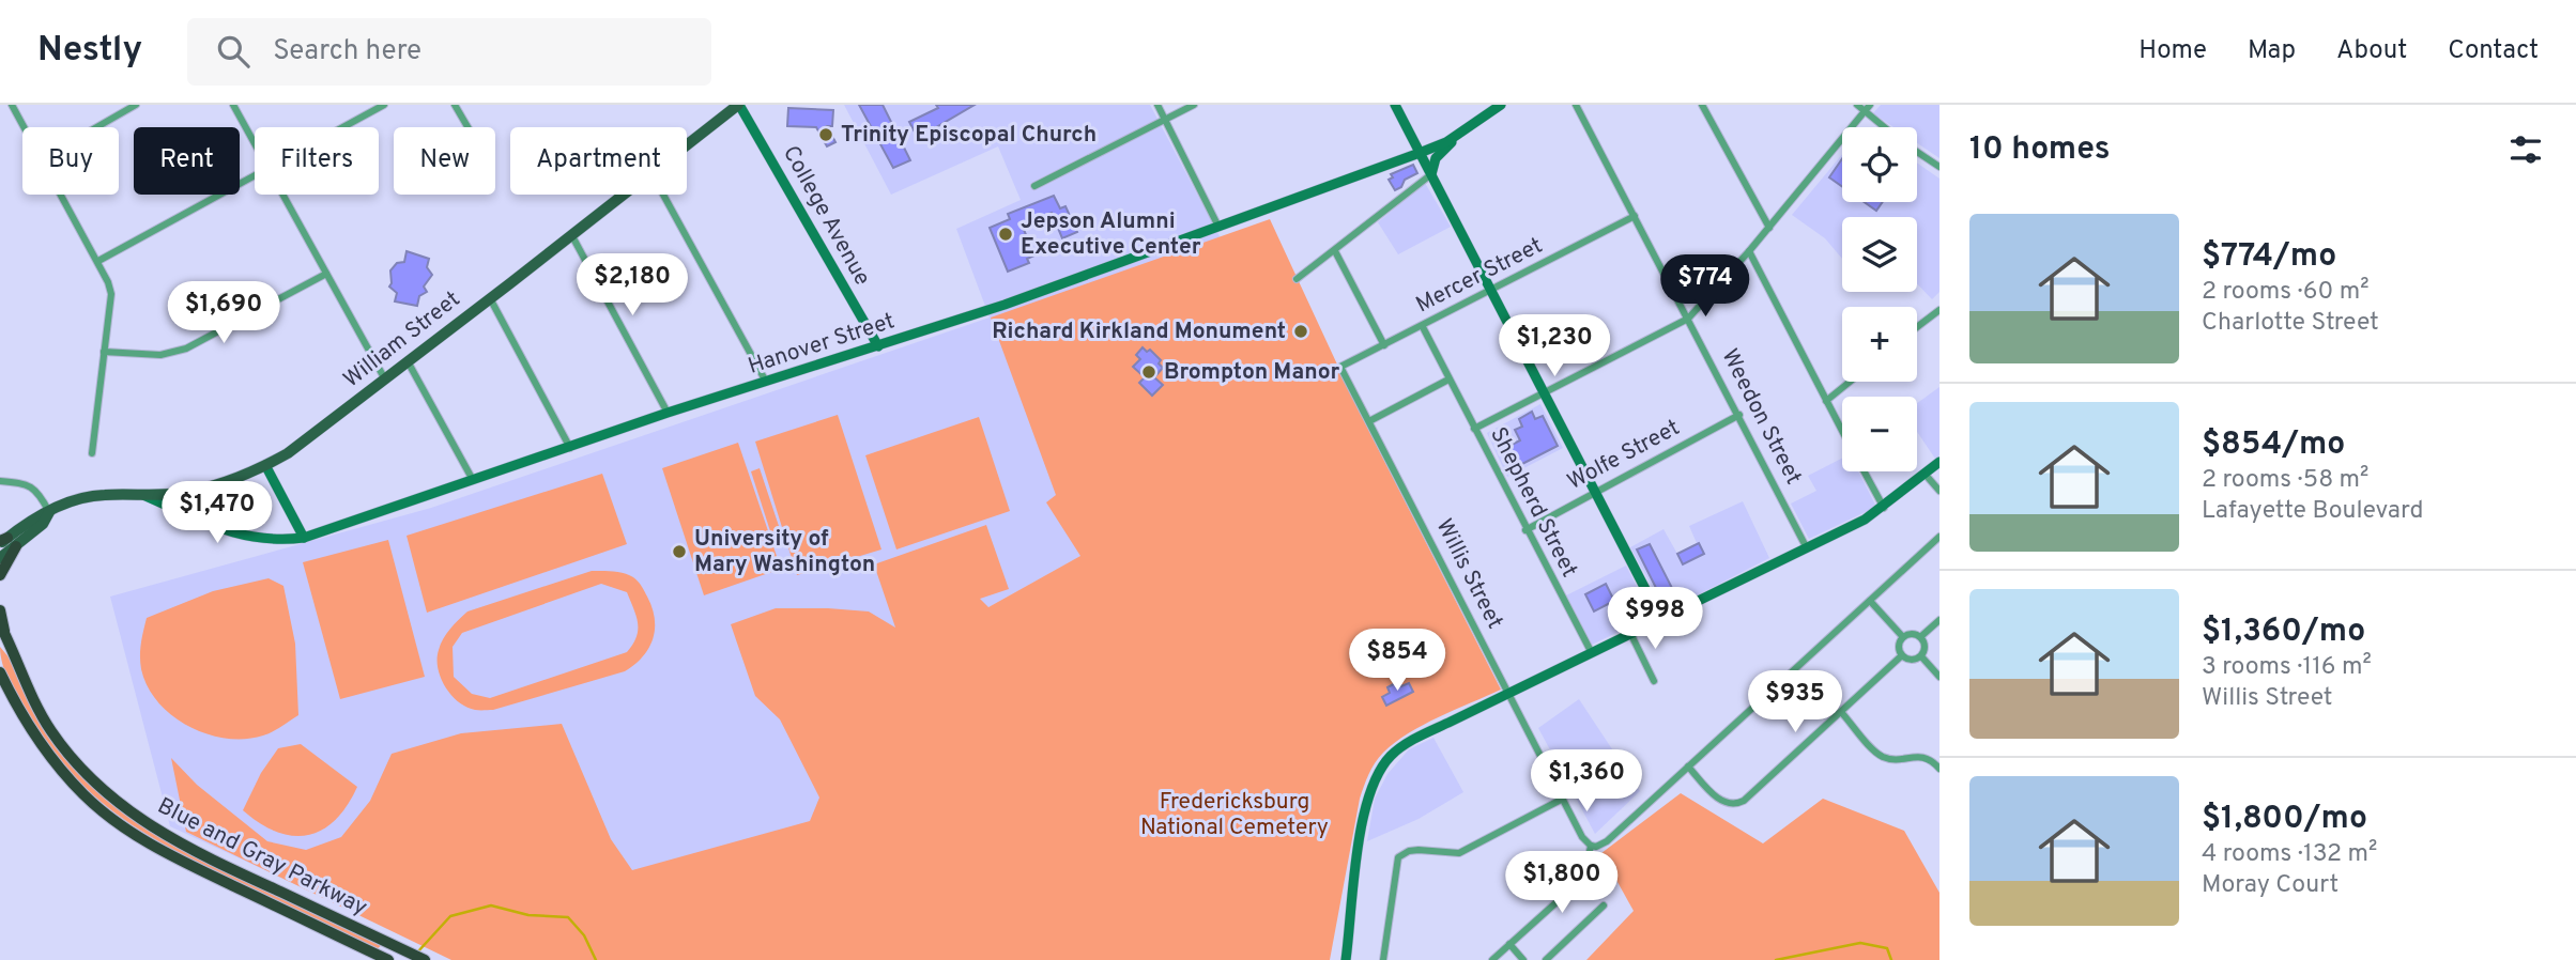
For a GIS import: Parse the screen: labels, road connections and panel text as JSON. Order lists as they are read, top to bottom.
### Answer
{
  "streets": {
    "highway": ["Blue and Gray Parkway"],
    "main road": ["William Street"],
    "street": [
      "College Avenue",
      "Mercer Street",
      "Hanover Street",
      "Weedon Street",
      "Wolfe Street",
      "Shepherd Street",
      "Willis Street"
    ]
  },
  "crossings": [
    ["College Avenue", "William Street"],
    ["College Avenue", "Hanover Street"],
    ["Mercer Street", "Weedon Street"],
    ["Mercer Street", "Shepherd Street"],
    ["Mercer Street", "Willis Street"],
    ["William Street", "Hanover Street"],
    ["Weedon Street", "Wolfe Street"],
    ["Wolfe Street", "Shepherd Street"]
  ],
  "parks": ["Fredericksburg National Cemetery"],
  "places": [
    "Trinity Episcopal Church",
    "Jepson Alumni Executive Center",
    "Richard Kirkland Monument",
    "Brompton Manor",
    "University of Mary Washington"
  ],
  "page": {
    "header": "Nestly",
    "search": "Search here",
    "nav": [
      "Home",
      "Map",
      "About",
      "Contact"
    ],
    "heading": "10 homes",
    "map_buttons": ["+", "−"],
    "chip": [
      "Buy",
      "Rent",
      "Filters",
      "New",
      "Apartment"
    ],
    "list": [
      {
        "name": "$774/mo",
        "note": "2 rooms · 60 m² · Charlotte Street"
      },
      {
        "name": "$854/mo",
        "note": "2 rooms · 58 m² · Lafayette Boulevard"
      },
      {
        "name": "$1,360/mo",
        "note": "3 rooms · 116 m² · Willis Street"
      },
      {
        "name": "$1,800/mo",
        "note": "4 rooms · 132 m² · Moray Court"
      }
    ],
    "price": [
      "$2,180",
      "$774",
      "$1,690",
      "$1,230",
      "$1,470",
      "$998",
      "$854",
      "$935",
      "$1,360",
      "$1,800"
    ]
  }
}
